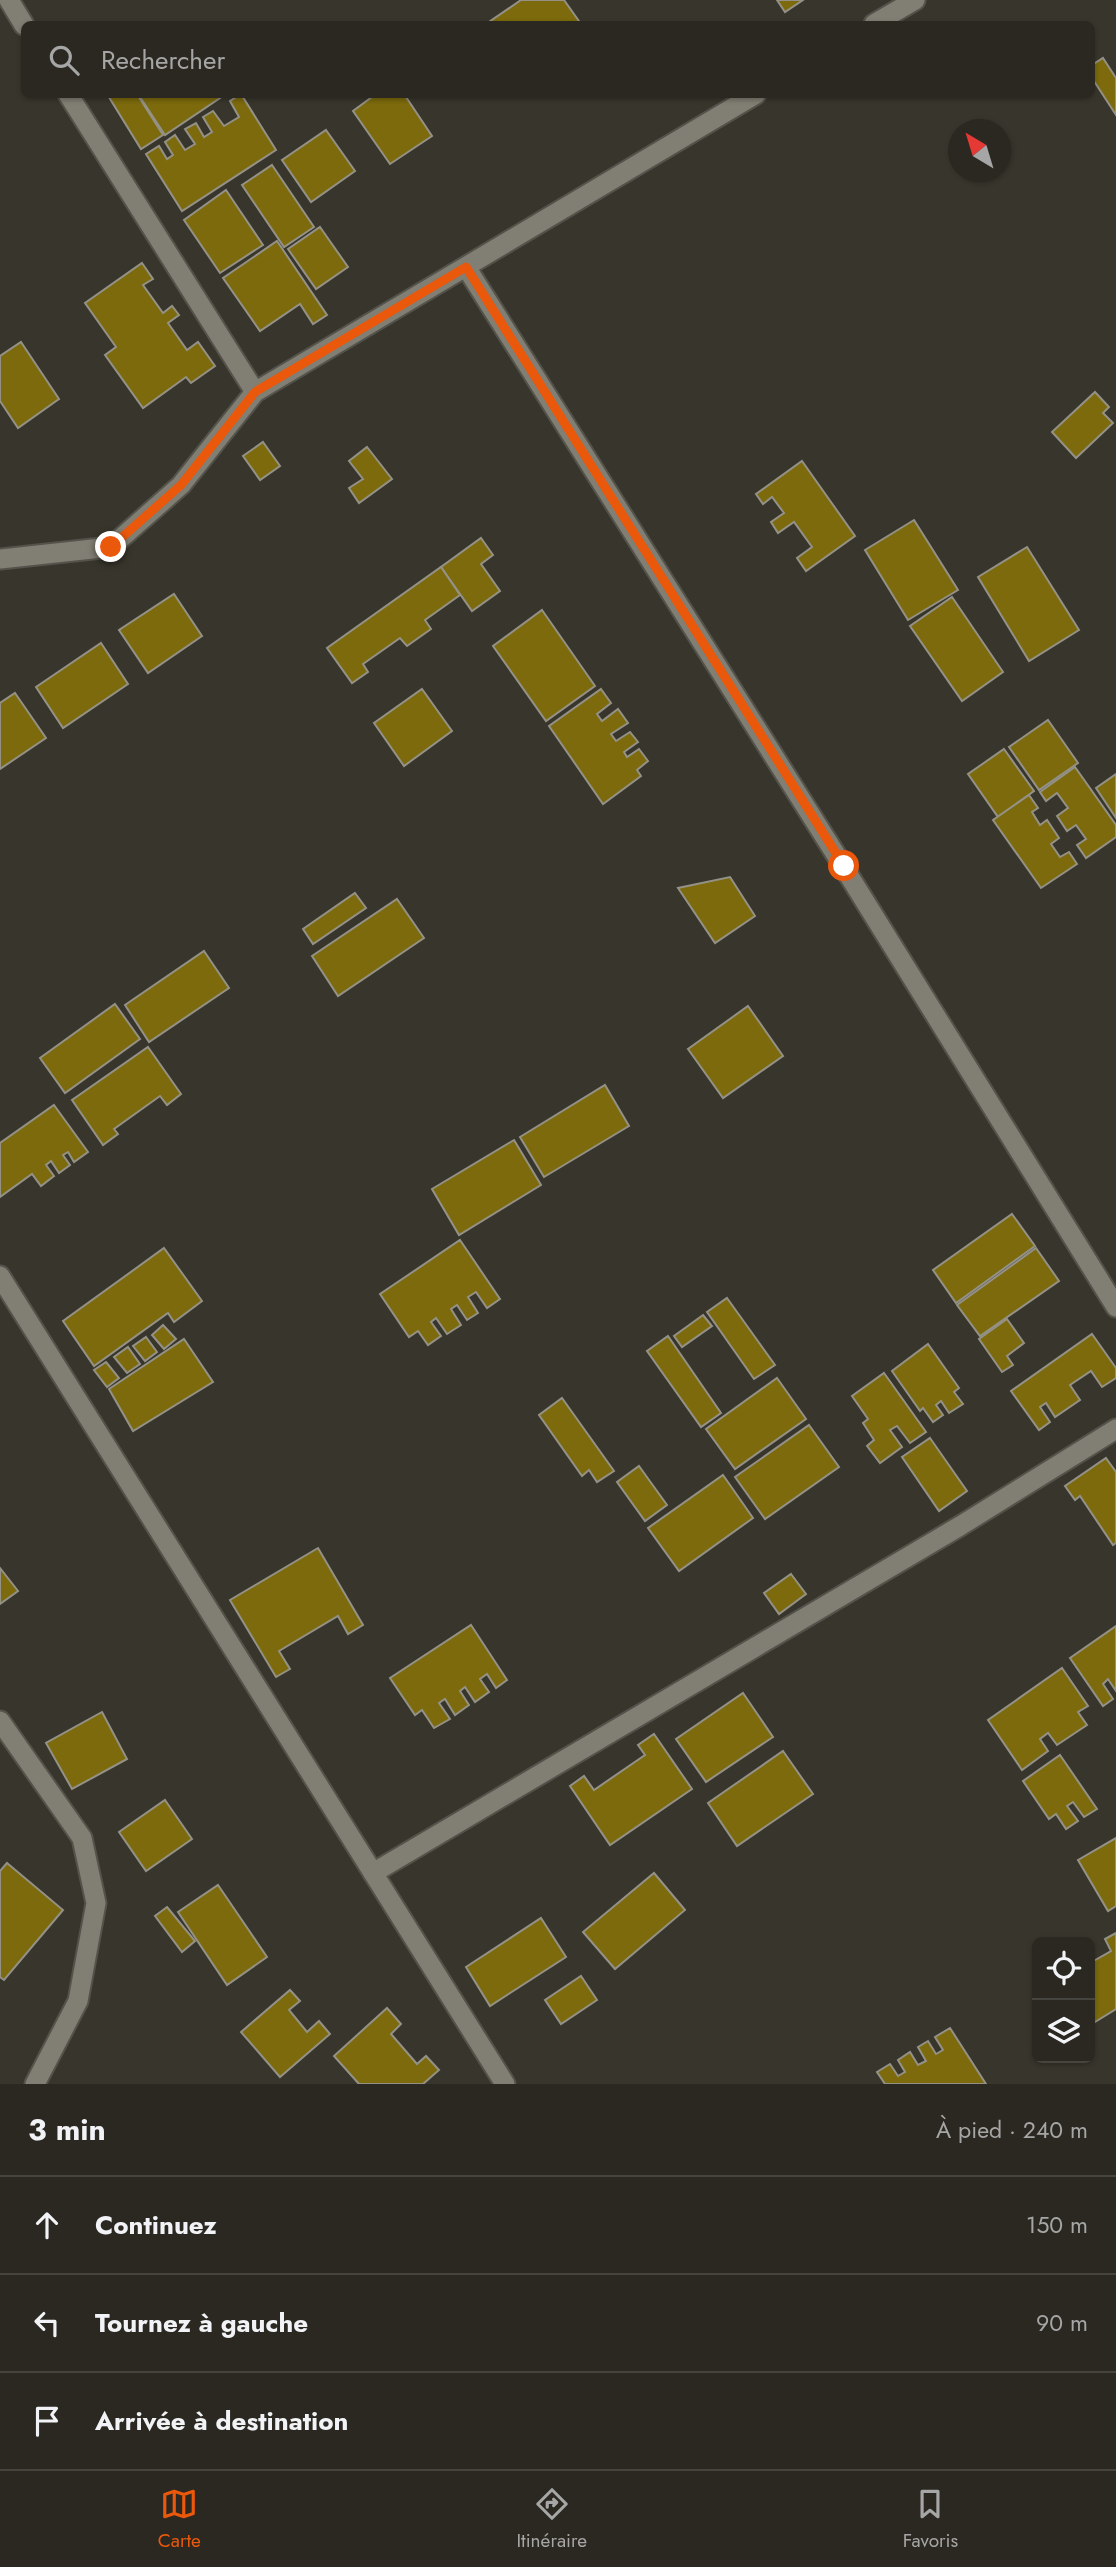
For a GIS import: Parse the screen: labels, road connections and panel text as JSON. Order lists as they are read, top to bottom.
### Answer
{
  "north": "top left",
  "page": {
    "search": "Rechercher",
    "heading": ["3 min", "À pied · 240 m"],
    "list": [
      ["Continuez", "150 m"],
      ["Tournez à gauche", "90 m"],
      "Arrivée à destination"
    ],
    "nav": ["Carte", "Itinéraire", "Favoris"]
  }
}
